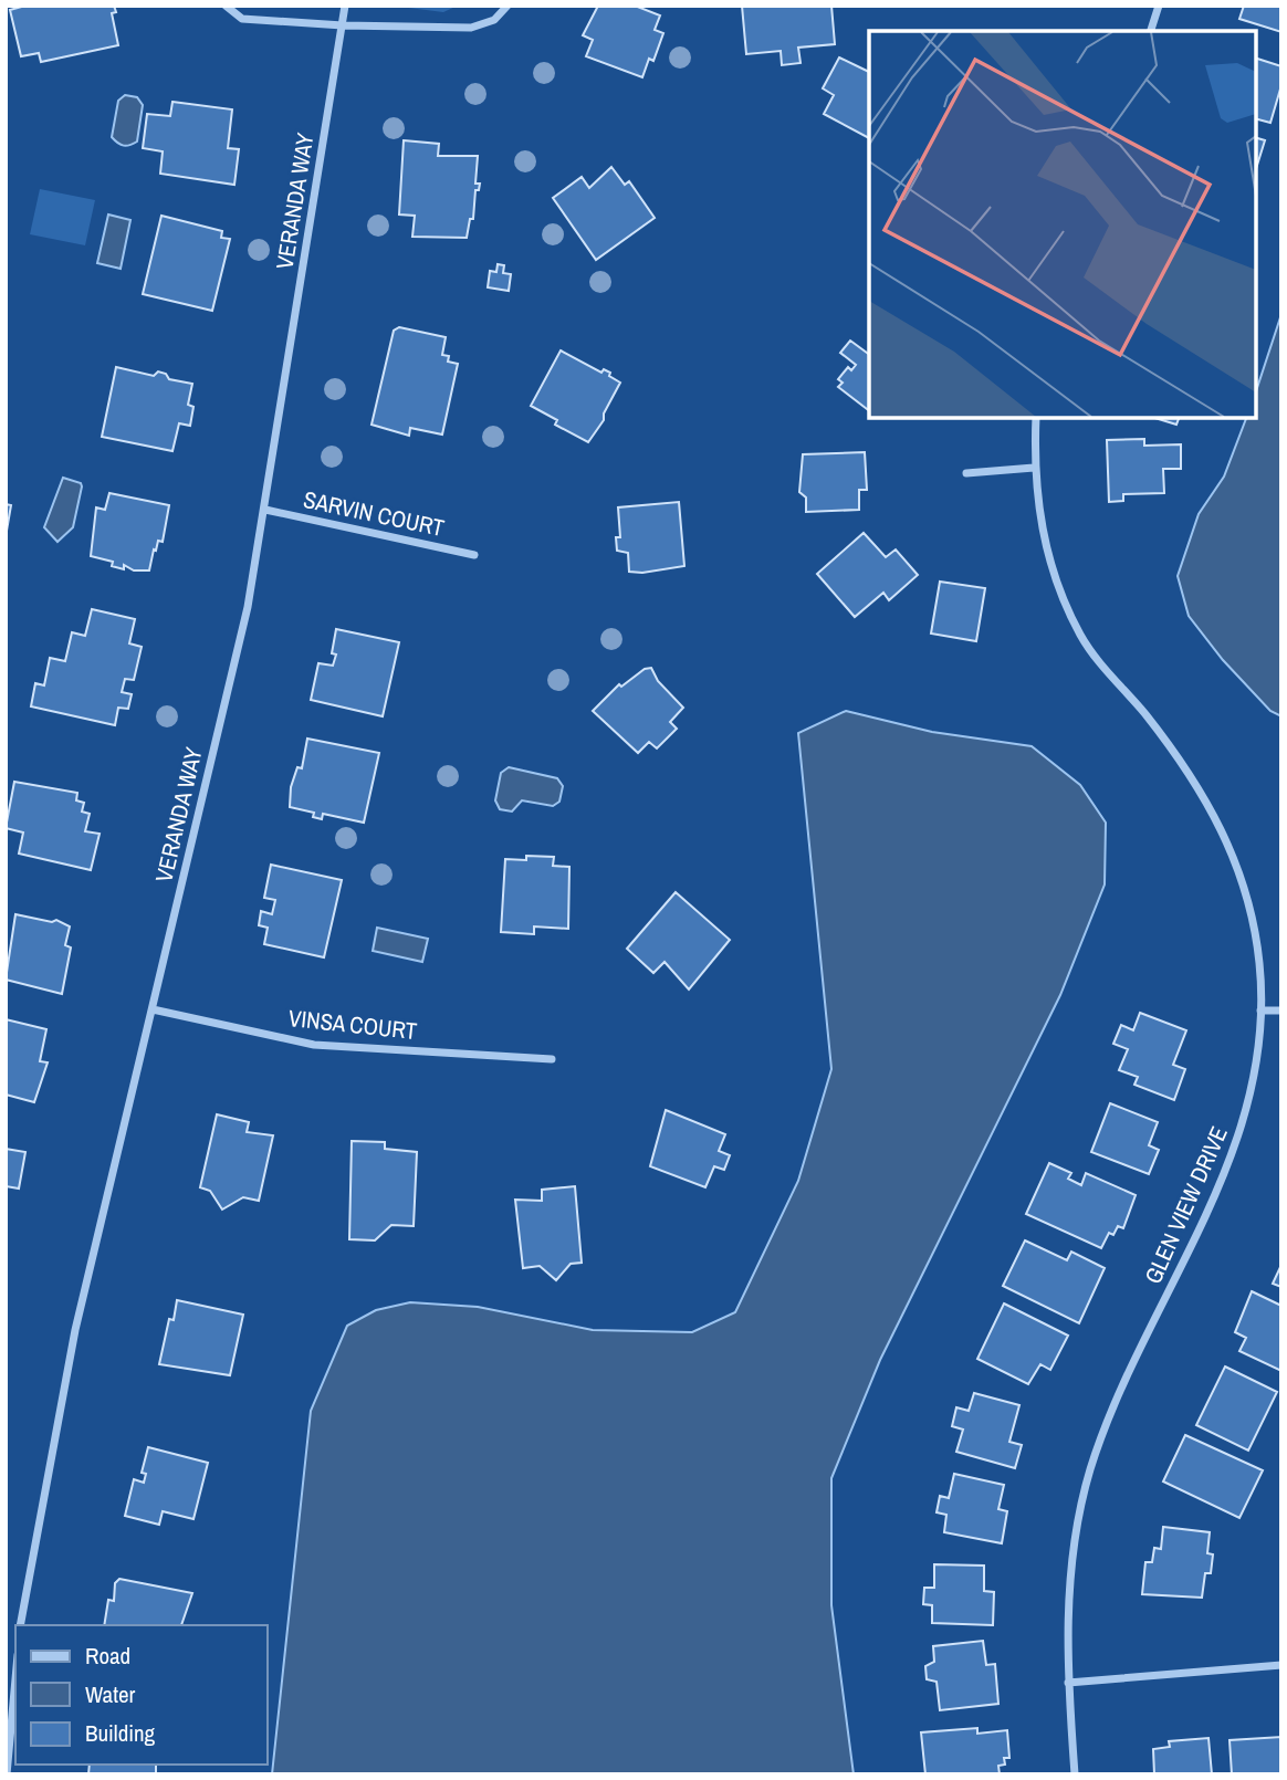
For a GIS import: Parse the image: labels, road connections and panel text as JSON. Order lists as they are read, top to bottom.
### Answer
{
  "streets": {
    "street": [
      "VERANDA WAY",
      "SARVIN COURT",
      "VINSA COURT",
      "GLEN VIEW DRIVE"
    ]
  },
  "crossings": [
    ["VERANDA WAY", "SARVIN COURT"],
    ["VERANDA WAY", "VINSA COURT"]
  ],
  "legend": ["Road", "Water", "Building"]
}
